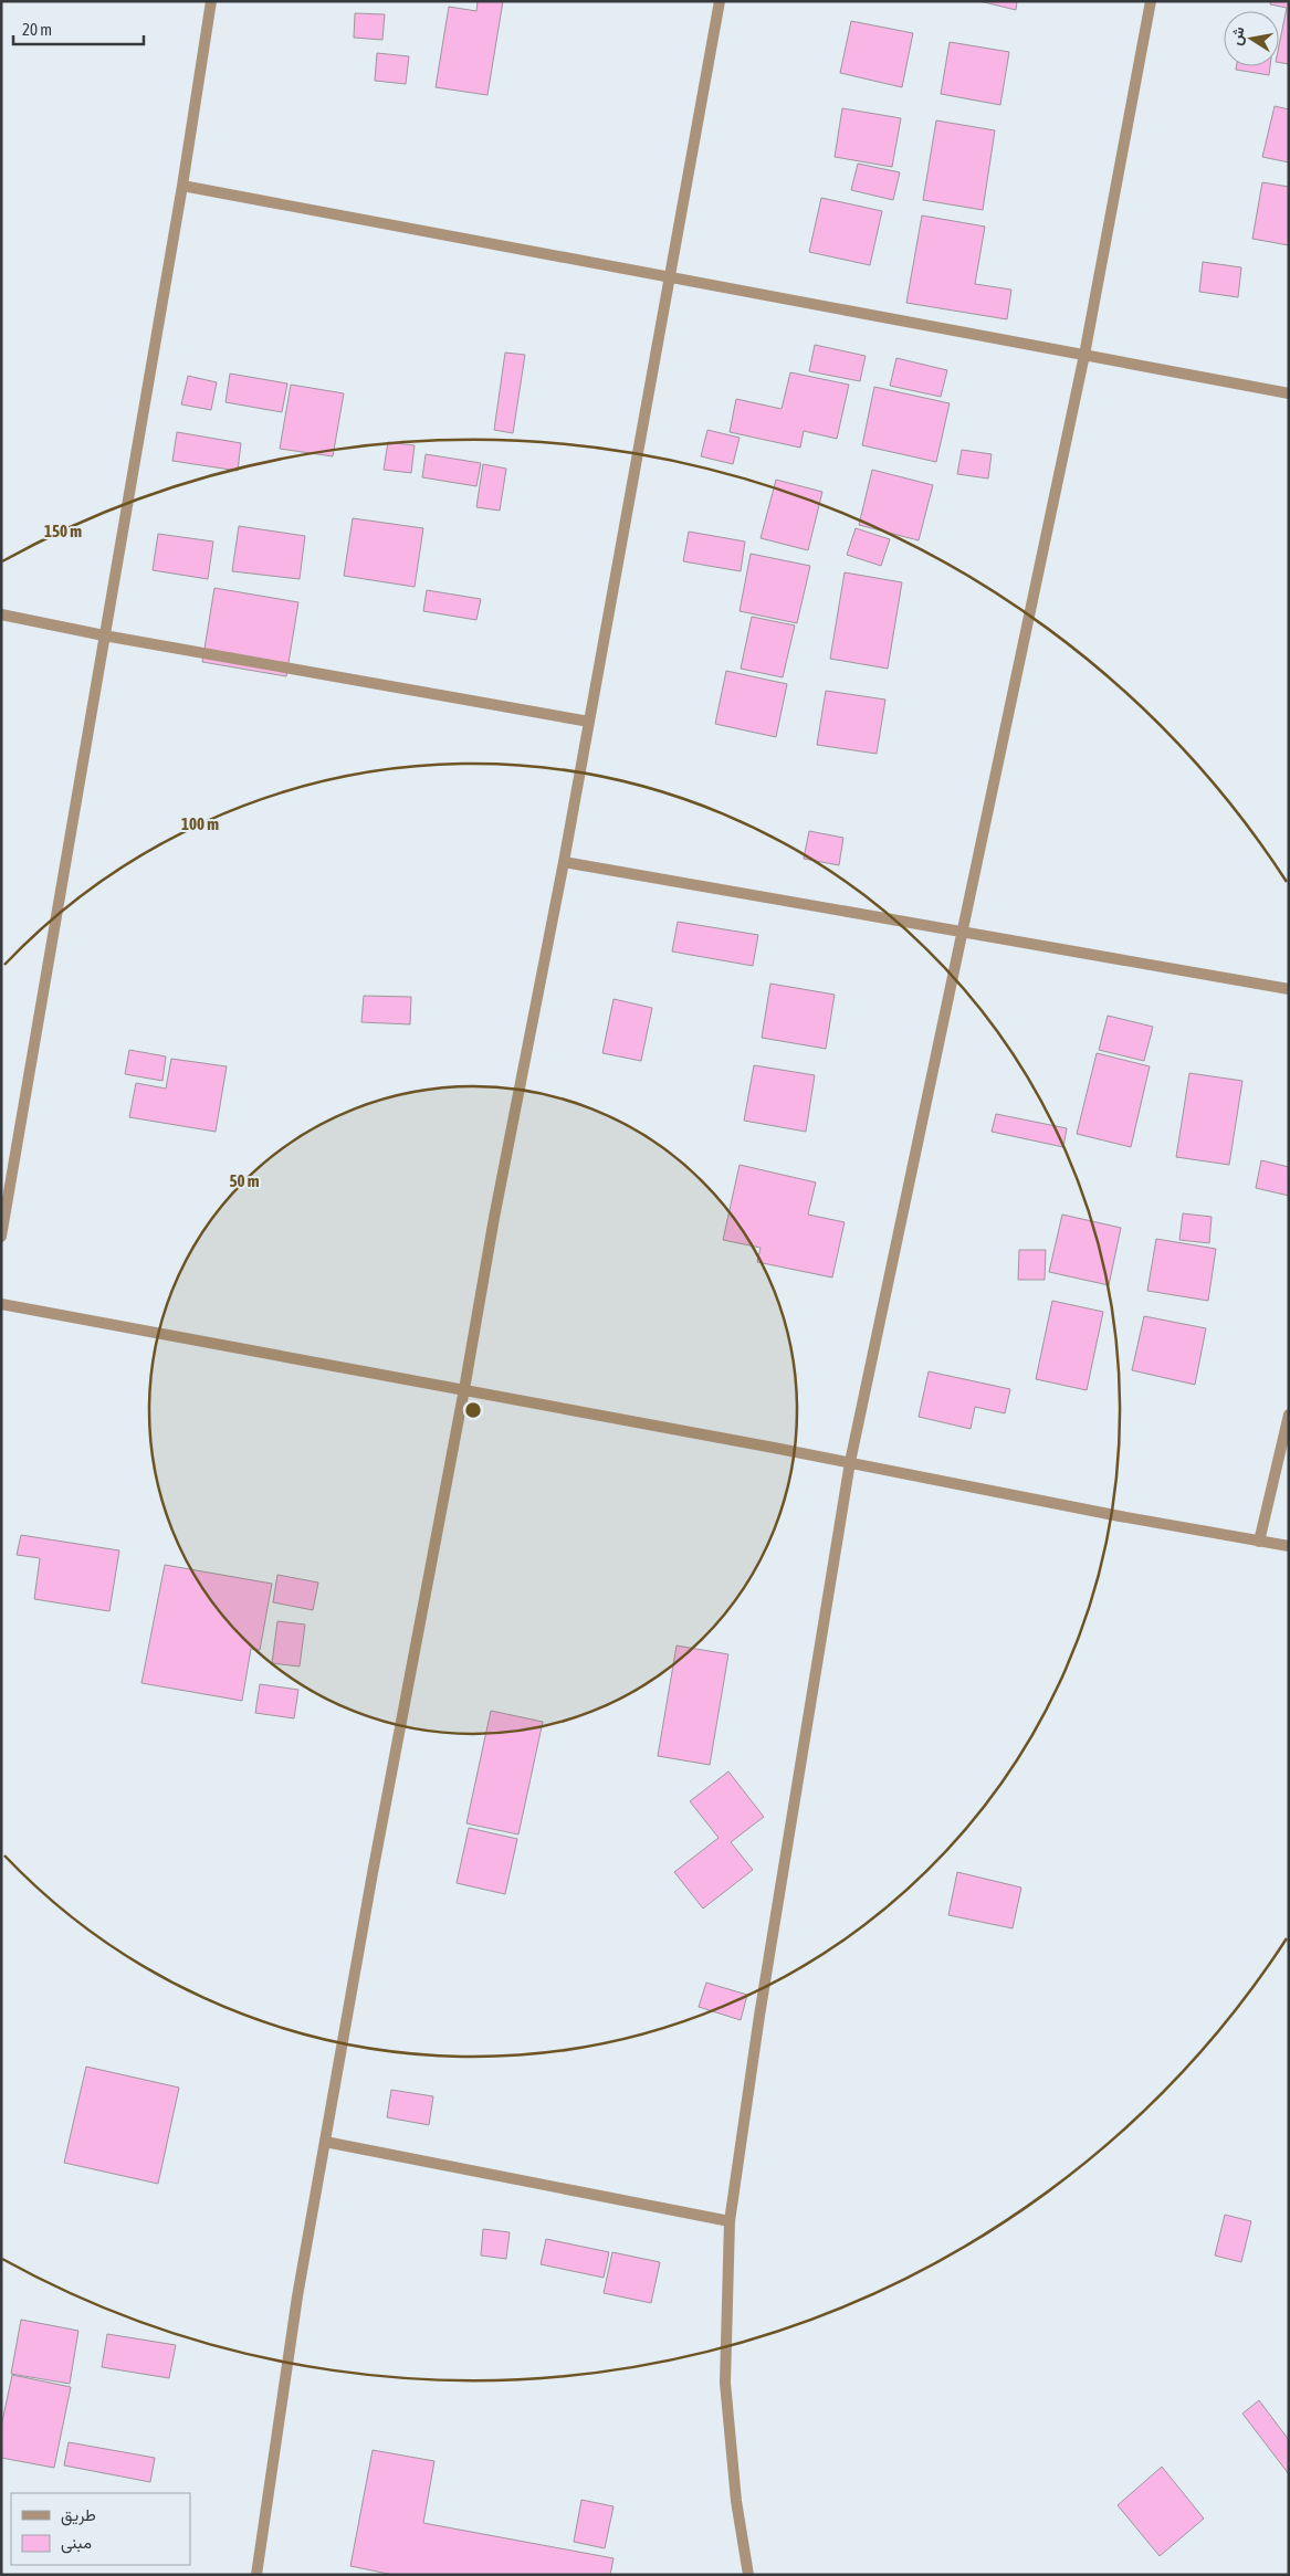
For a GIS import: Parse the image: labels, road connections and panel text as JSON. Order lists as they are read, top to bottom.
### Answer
{
  "legend": ["طريق", "مبنى"],
  "scale_bar": "20 m",
  "north": "left",
  "rings": ["150 m", "100 m", "50 m"]
}
